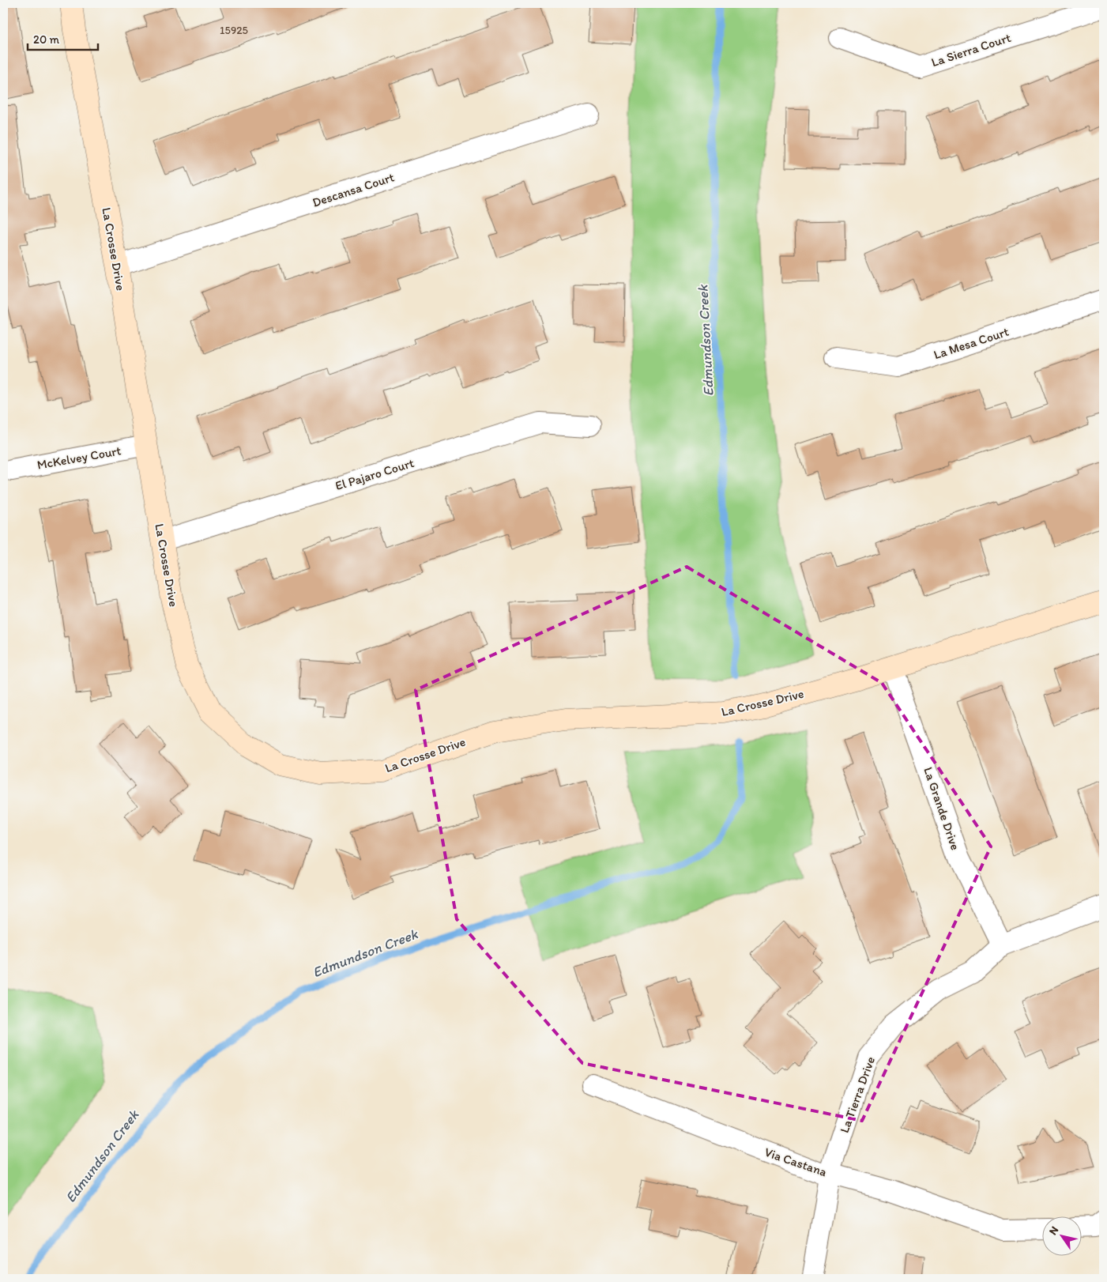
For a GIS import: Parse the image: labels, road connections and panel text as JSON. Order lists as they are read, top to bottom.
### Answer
{
  "streets": {
    "street": [
      "La Sierra Court",
      "Descansa Court",
      "La Crosse Drive",
      "La Mesa Court",
      "McKelvey Court",
      "El Pajaro Court",
      "La Grande Drive",
      "La Tierra Drive",
      "Via Castana"
    ]
  },
  "crossings": [
    ["Descansa Court", "La Crosse Drive"],
    ["La Crosse Drive", "McKelvey Court"],
    ["La Crosse Drive", "El Pajaro Court"],
    ["La Crosse Drive", "La Grande Drive"],
    ["La Grande Drive", "La Tierra Drive"],
    ["La Tierra Drive", "Via Castana"]
  ],
  "water": ["Edmundson Creek"],
  "house_numbers": ["15925"],
  "scale_bar": "20 m",
  "north": "top left"
}
